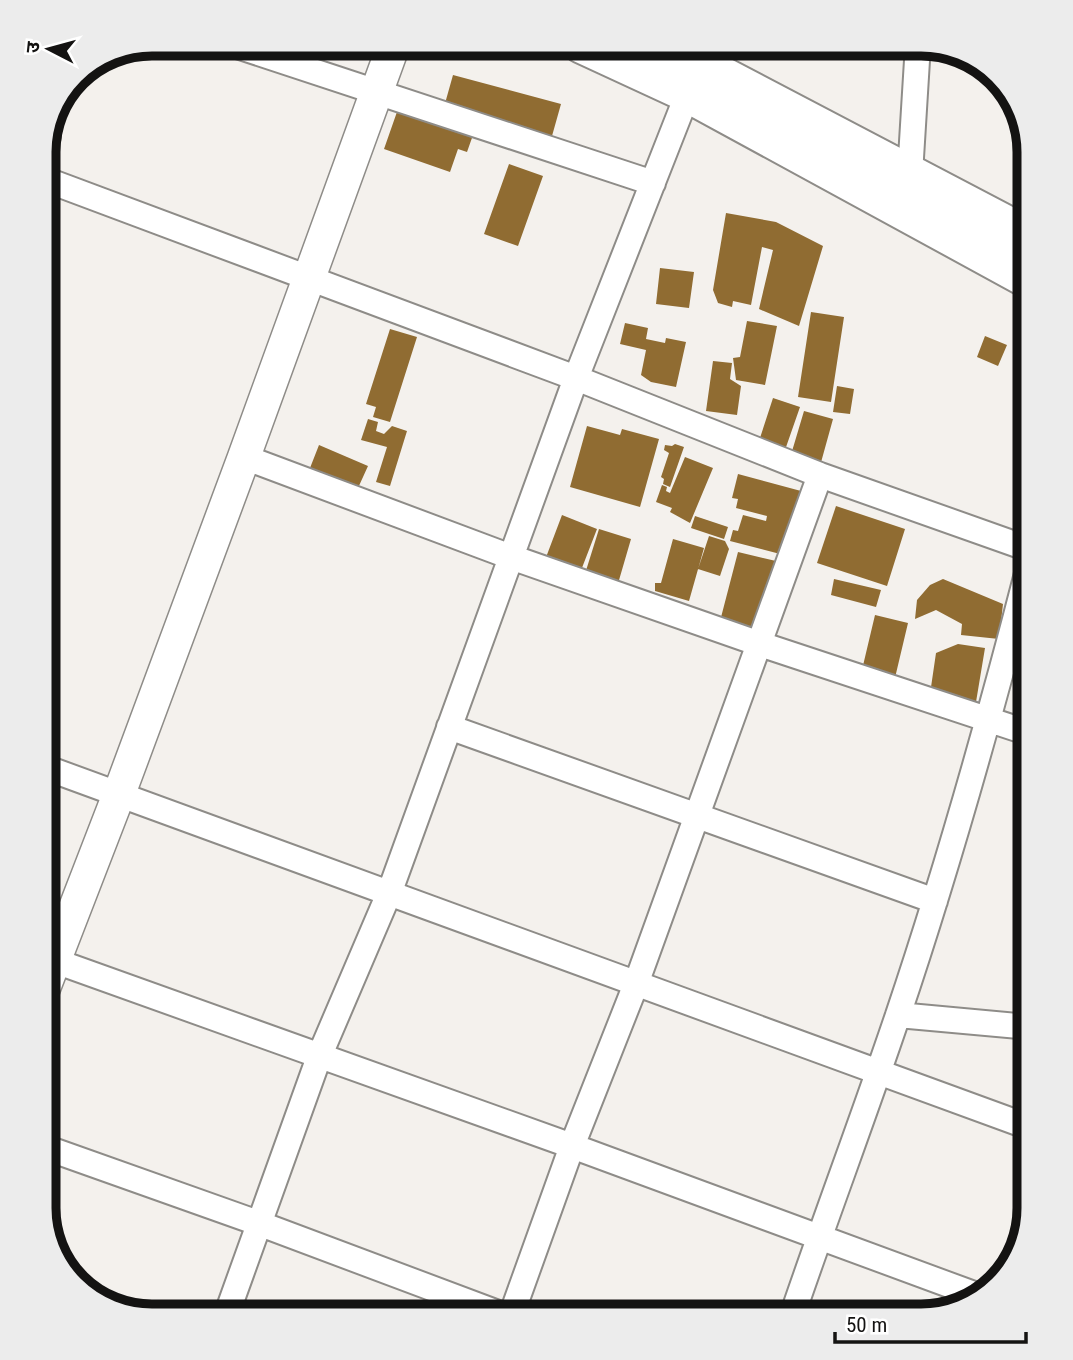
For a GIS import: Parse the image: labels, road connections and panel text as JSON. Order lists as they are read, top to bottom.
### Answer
{
  "scale_bar": "50 m",
  "north": "left"
}
